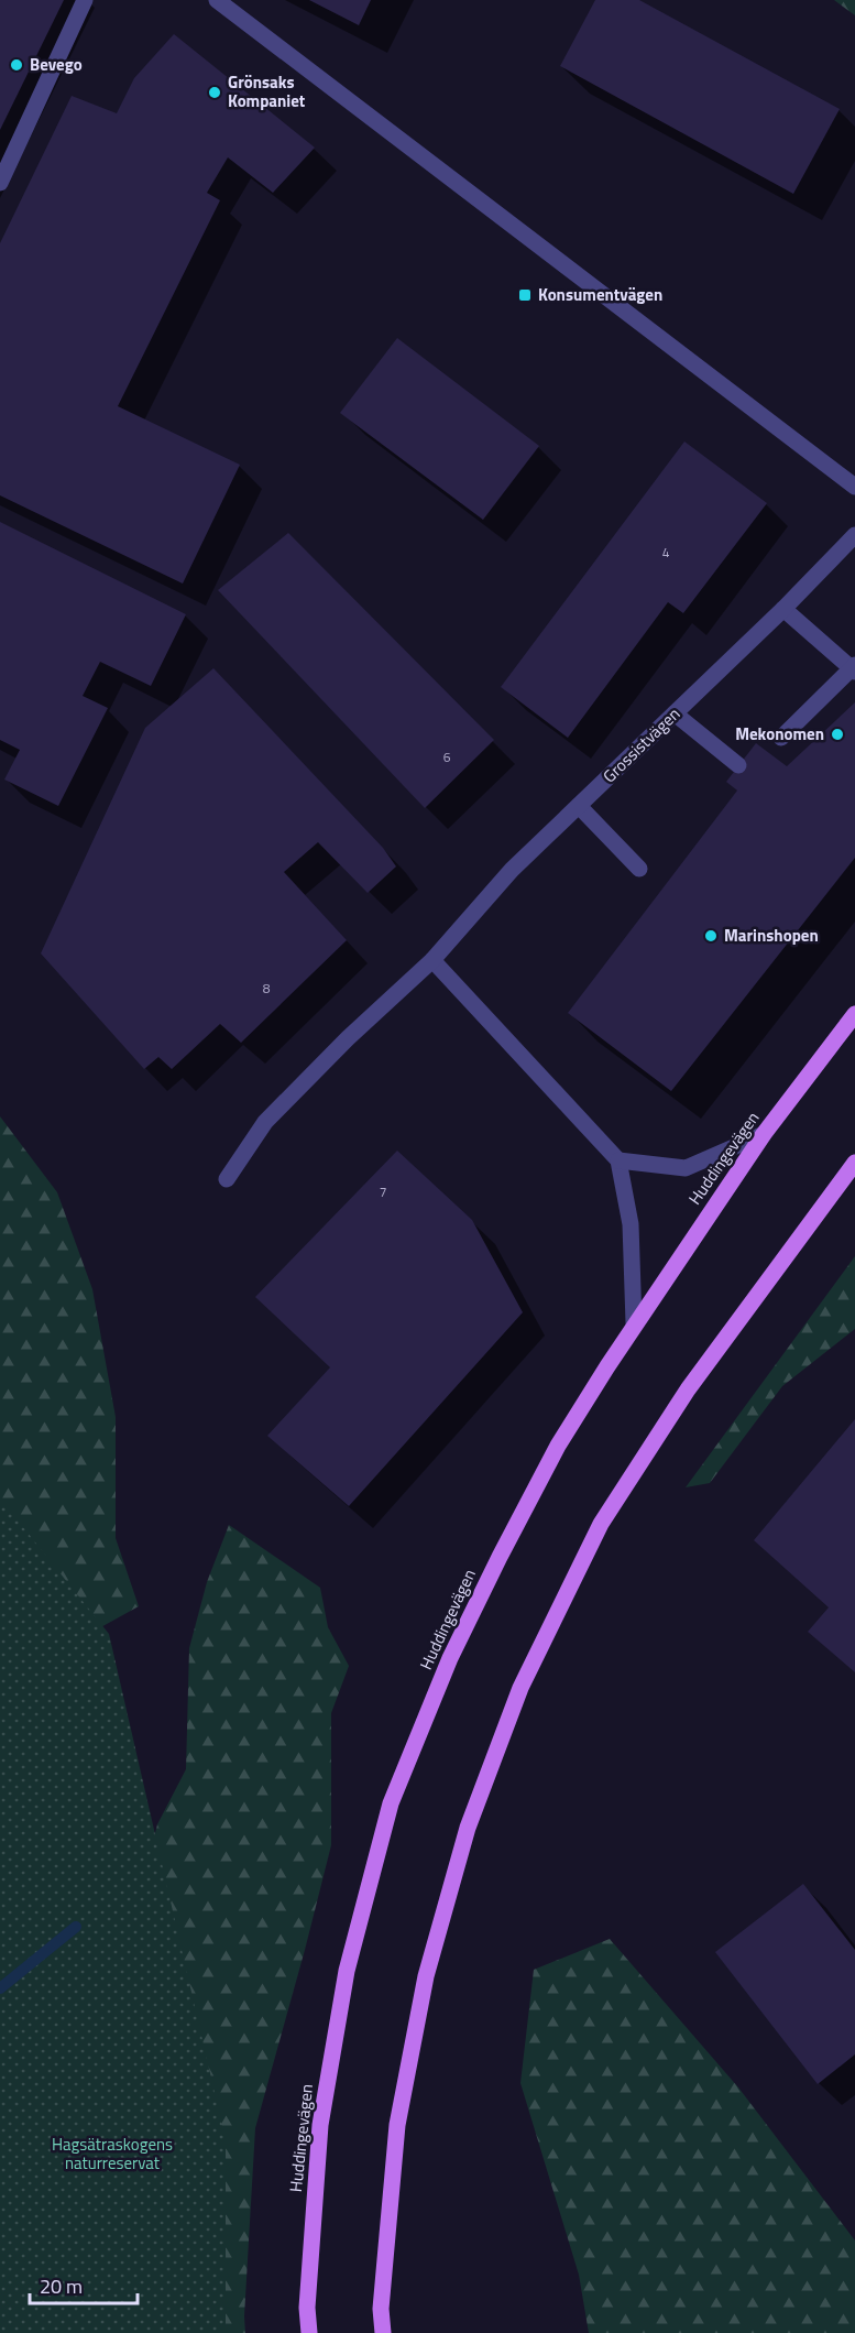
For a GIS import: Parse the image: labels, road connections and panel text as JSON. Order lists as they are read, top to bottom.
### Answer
{
  "streets": {
    "main road": ["Huddingevägen"],
    "street": ["Grossistvägen"]
  },
  "parks": ["Hagsätraskogens naturreservat"],
  "places": {
    "other": [
      "Bevego",
      "Grönsaks Kompaniet",
      "Mekonomen",
      "Marinshopen"
    ],
    "transit": ["Konsumentvägen"]
  },
  "house_numbers": [
    "4",
    "6",
    "8",
    "7"
  ],
  "scale_bar": "20 m"
}
